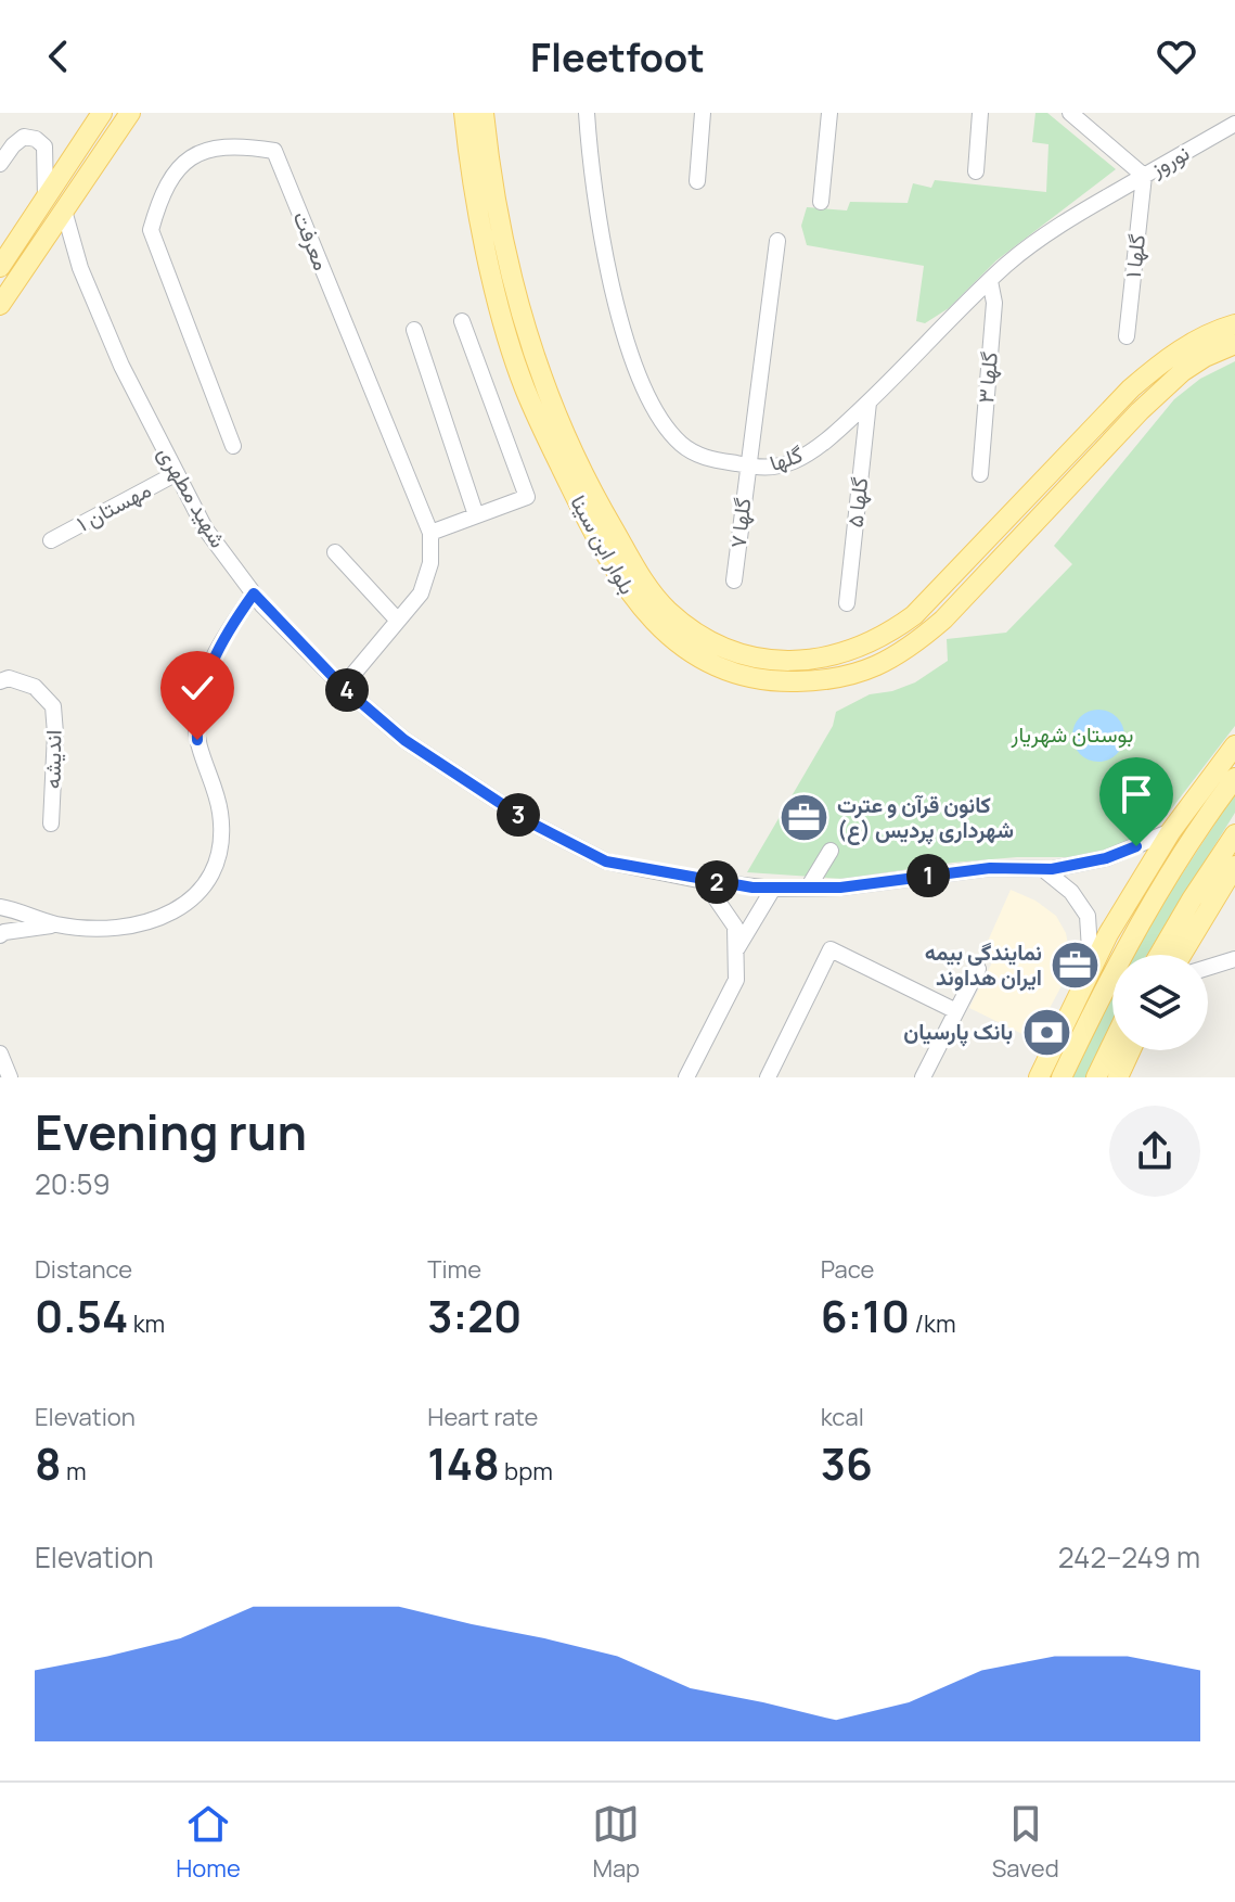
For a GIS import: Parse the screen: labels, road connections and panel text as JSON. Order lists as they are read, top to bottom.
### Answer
{
  "streets": {
    "main road": ["بلوار ابن سینا"],
    "street": [
      "نوروز",
      "معرفت",
      "گلها ۱",
      "گلها ۳",
      "گلها",
      "شهید مطهری",
      "گلها ۵",
      "مهستان ۱",
      "گلها ۷",
      "اندیشه"
    ]
  },
  "crossings": [
    ["نوروز", "گلها ۱"],
    ["نوروز", "گلها"],
    ["معرفت", "شهید مطهری"],
    ["گلها ۱", "گلها"],
    ["گلها ۳", "گلها"],
    ["گلها", "گلها ۵"],
    ["گلها", "گلها ۷"],
    ["شهید مطهری", "مهستان ۱"]
  ],
  "parks": ["بوستان شهریار"],
  "places": {
    "office": ["کانون قرآن و عترت (ع) شهرداری پردیس", "نمایندگی بیمه ایران هداوند"],
    "bank": ["بانک پارسیان"]
  },
  "page": {
    "header": "Fleetfoot",
    "pins": [
      "4",
      "3",
      "1",
      "2"
    ],
    "heading": ["Evening run", "20:59"],
    "stats": [
      ["Distance", "0.54 km"],
      ["Time", "3:20"],
      ["Pace", "6:10 /km"],
      ["Elevation", "8 m"],
      ["Heart rate", "148 bpm"],
      ["kcal", "36"]
    ],
    "chart": ["Elevation", "242–249 m"],
    "tabs": ["Home", "Map", "Saved"]
  }
}
